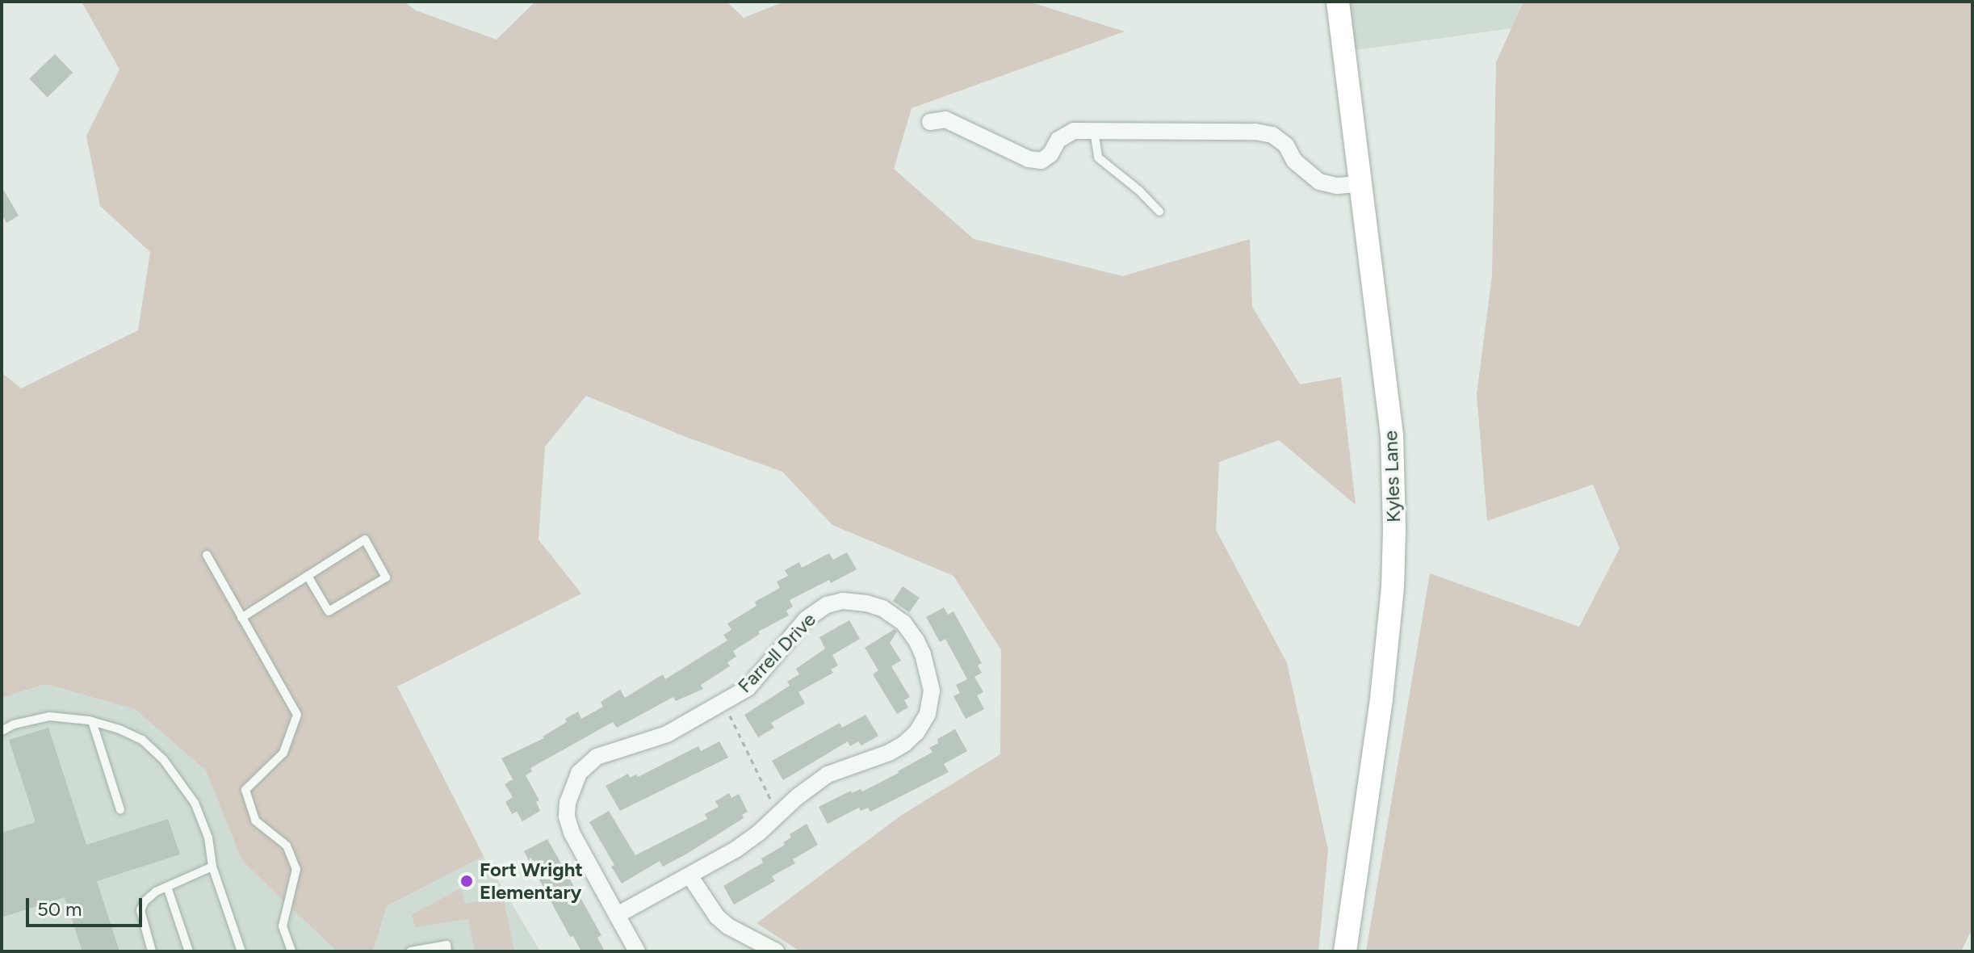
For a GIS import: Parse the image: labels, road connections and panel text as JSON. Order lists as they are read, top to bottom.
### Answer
{
  "streets": {
    "main road": ["Kyles Lane"],
    "street": ["Farrell Drive"]
  },
  "places": ["Fort Wright Elementary"],
  "scale_bar": "50 m"
}
